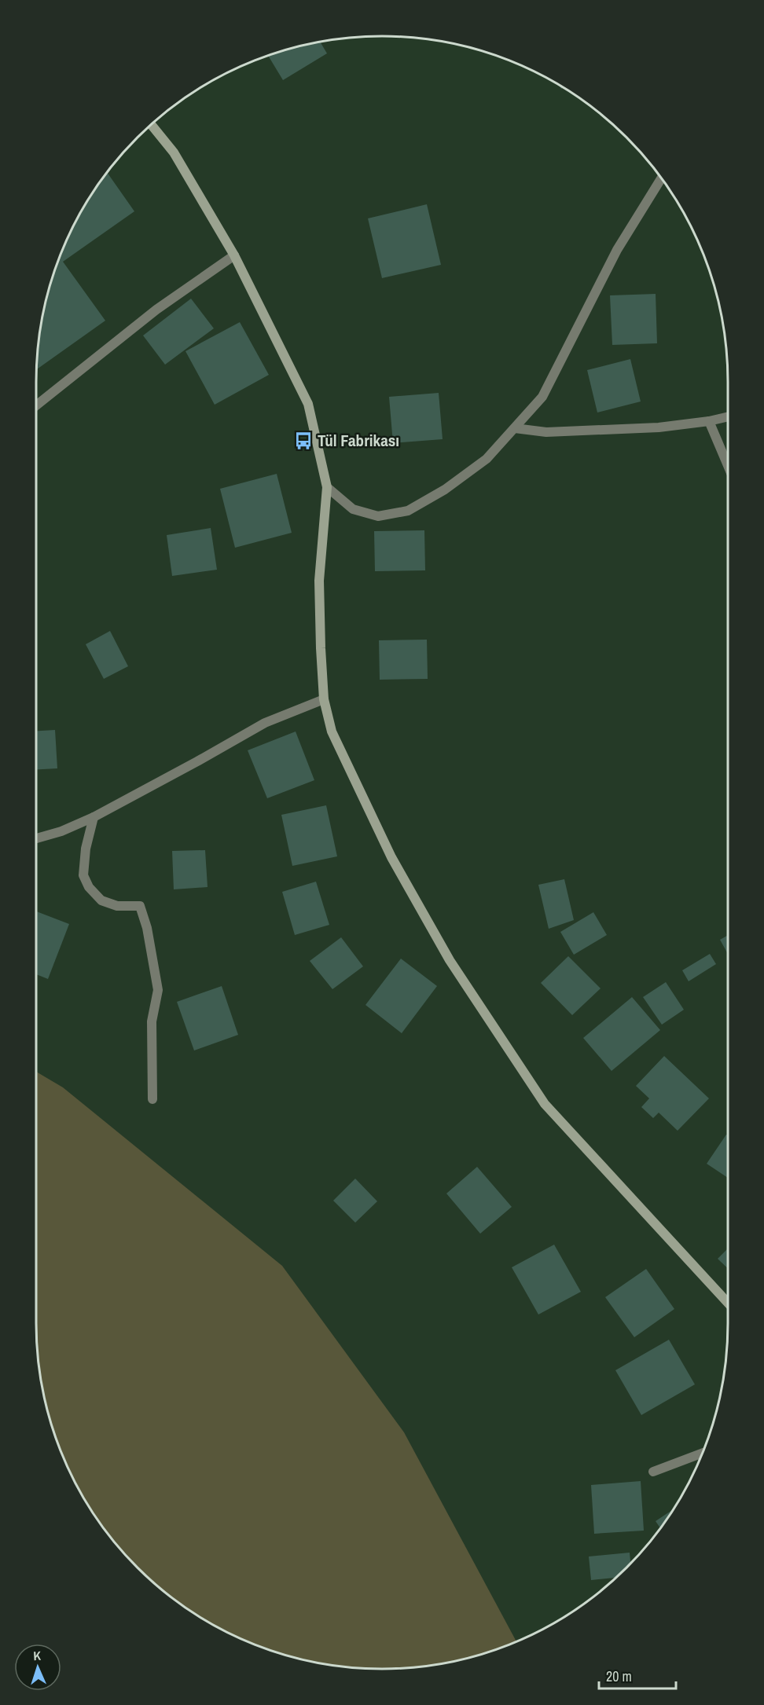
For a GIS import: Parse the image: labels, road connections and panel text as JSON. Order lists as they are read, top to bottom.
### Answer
{
  "places": {
    "bus stop": ["Tül Fabrikası"]
  },
  "scale_bar": "20 m",
  "north": "top"
}
